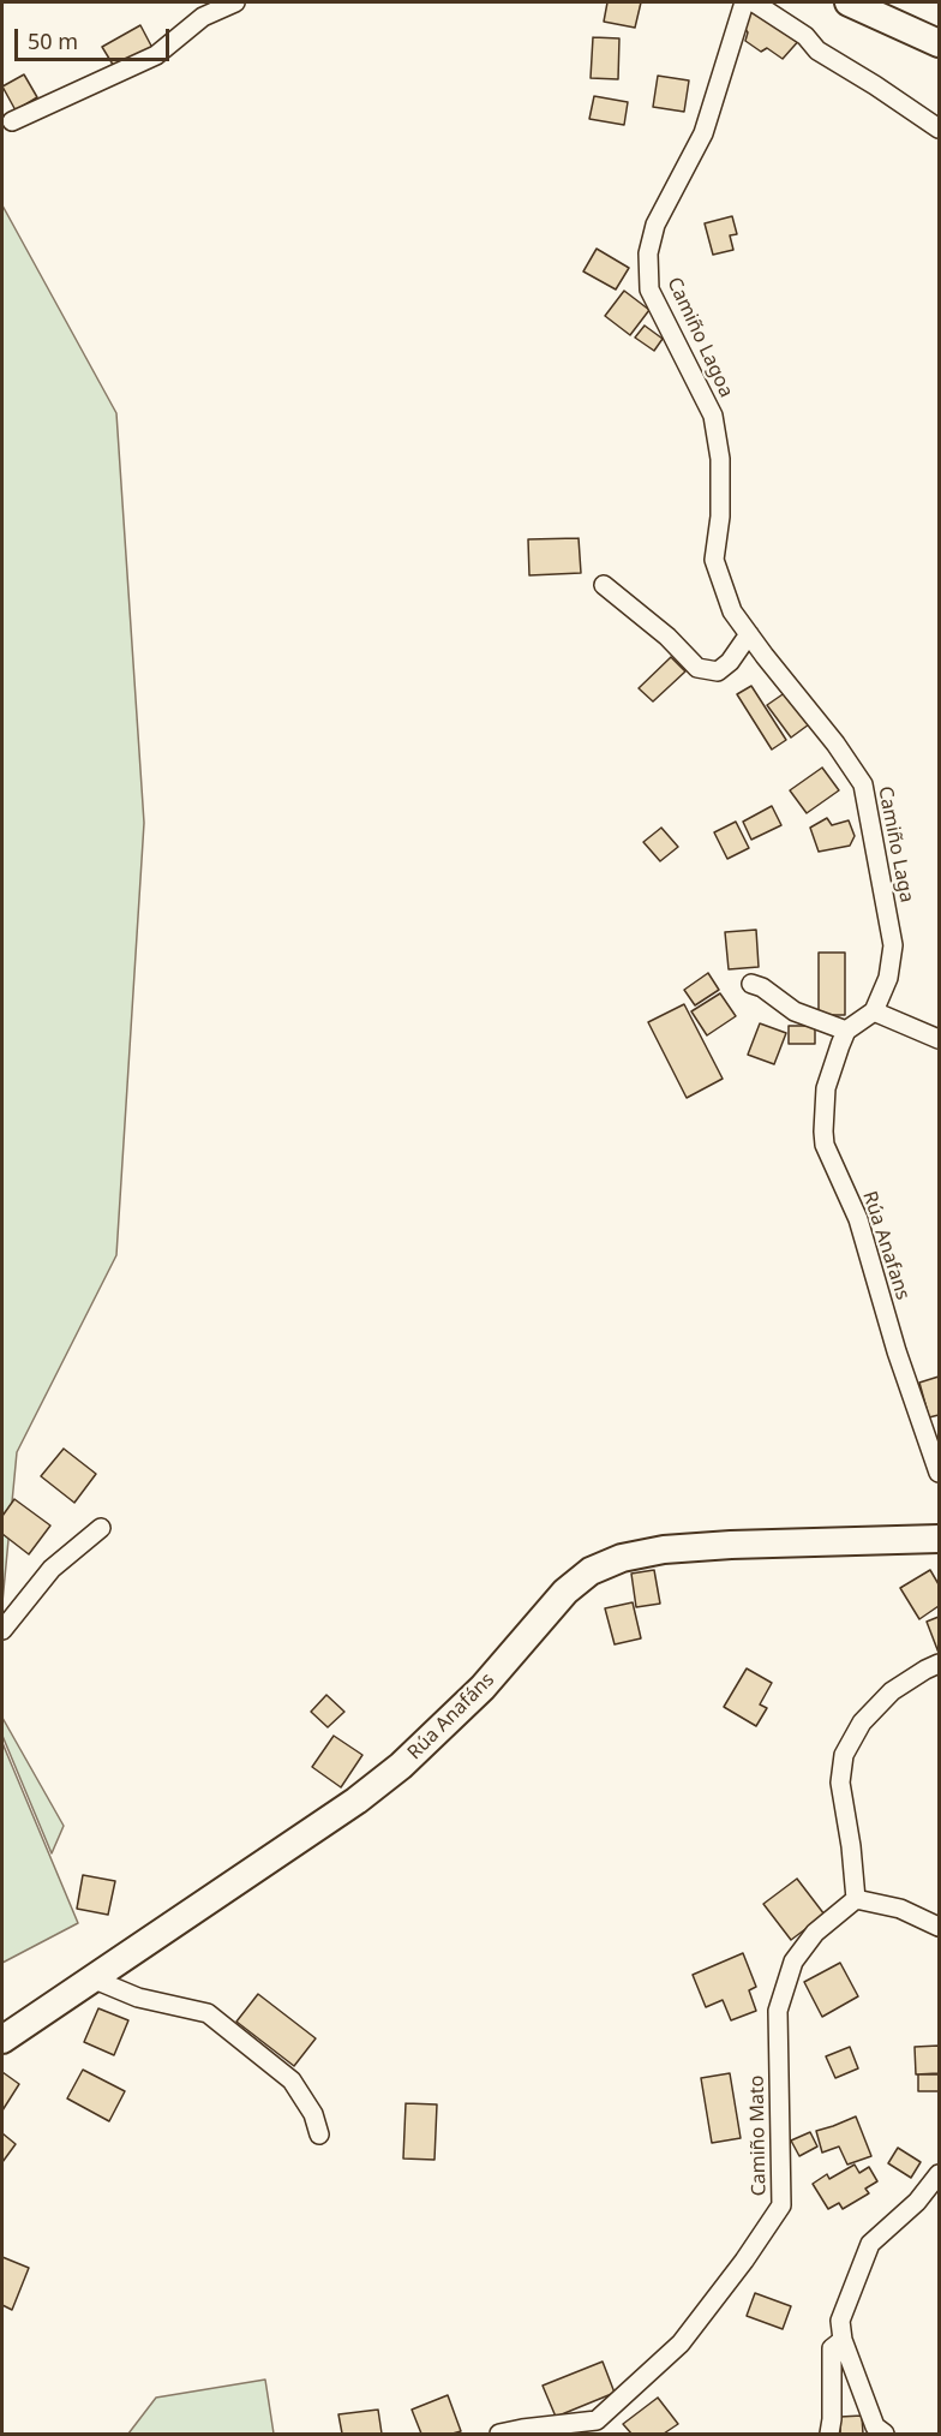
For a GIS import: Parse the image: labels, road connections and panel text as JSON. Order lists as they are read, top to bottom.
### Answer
{
  "streets": {
    "street": [
      "Camiño Lagoa",
      "Camiño Laga",
      "Rúa Anafans",
      "Rúa Anafáns",
      "Camiño Mato"
    ]
  },
  "crossings": [
    ["Camiño Lagoa", "Camiño Laga"]
  ],
  "scale_bar": "50 m"
}
